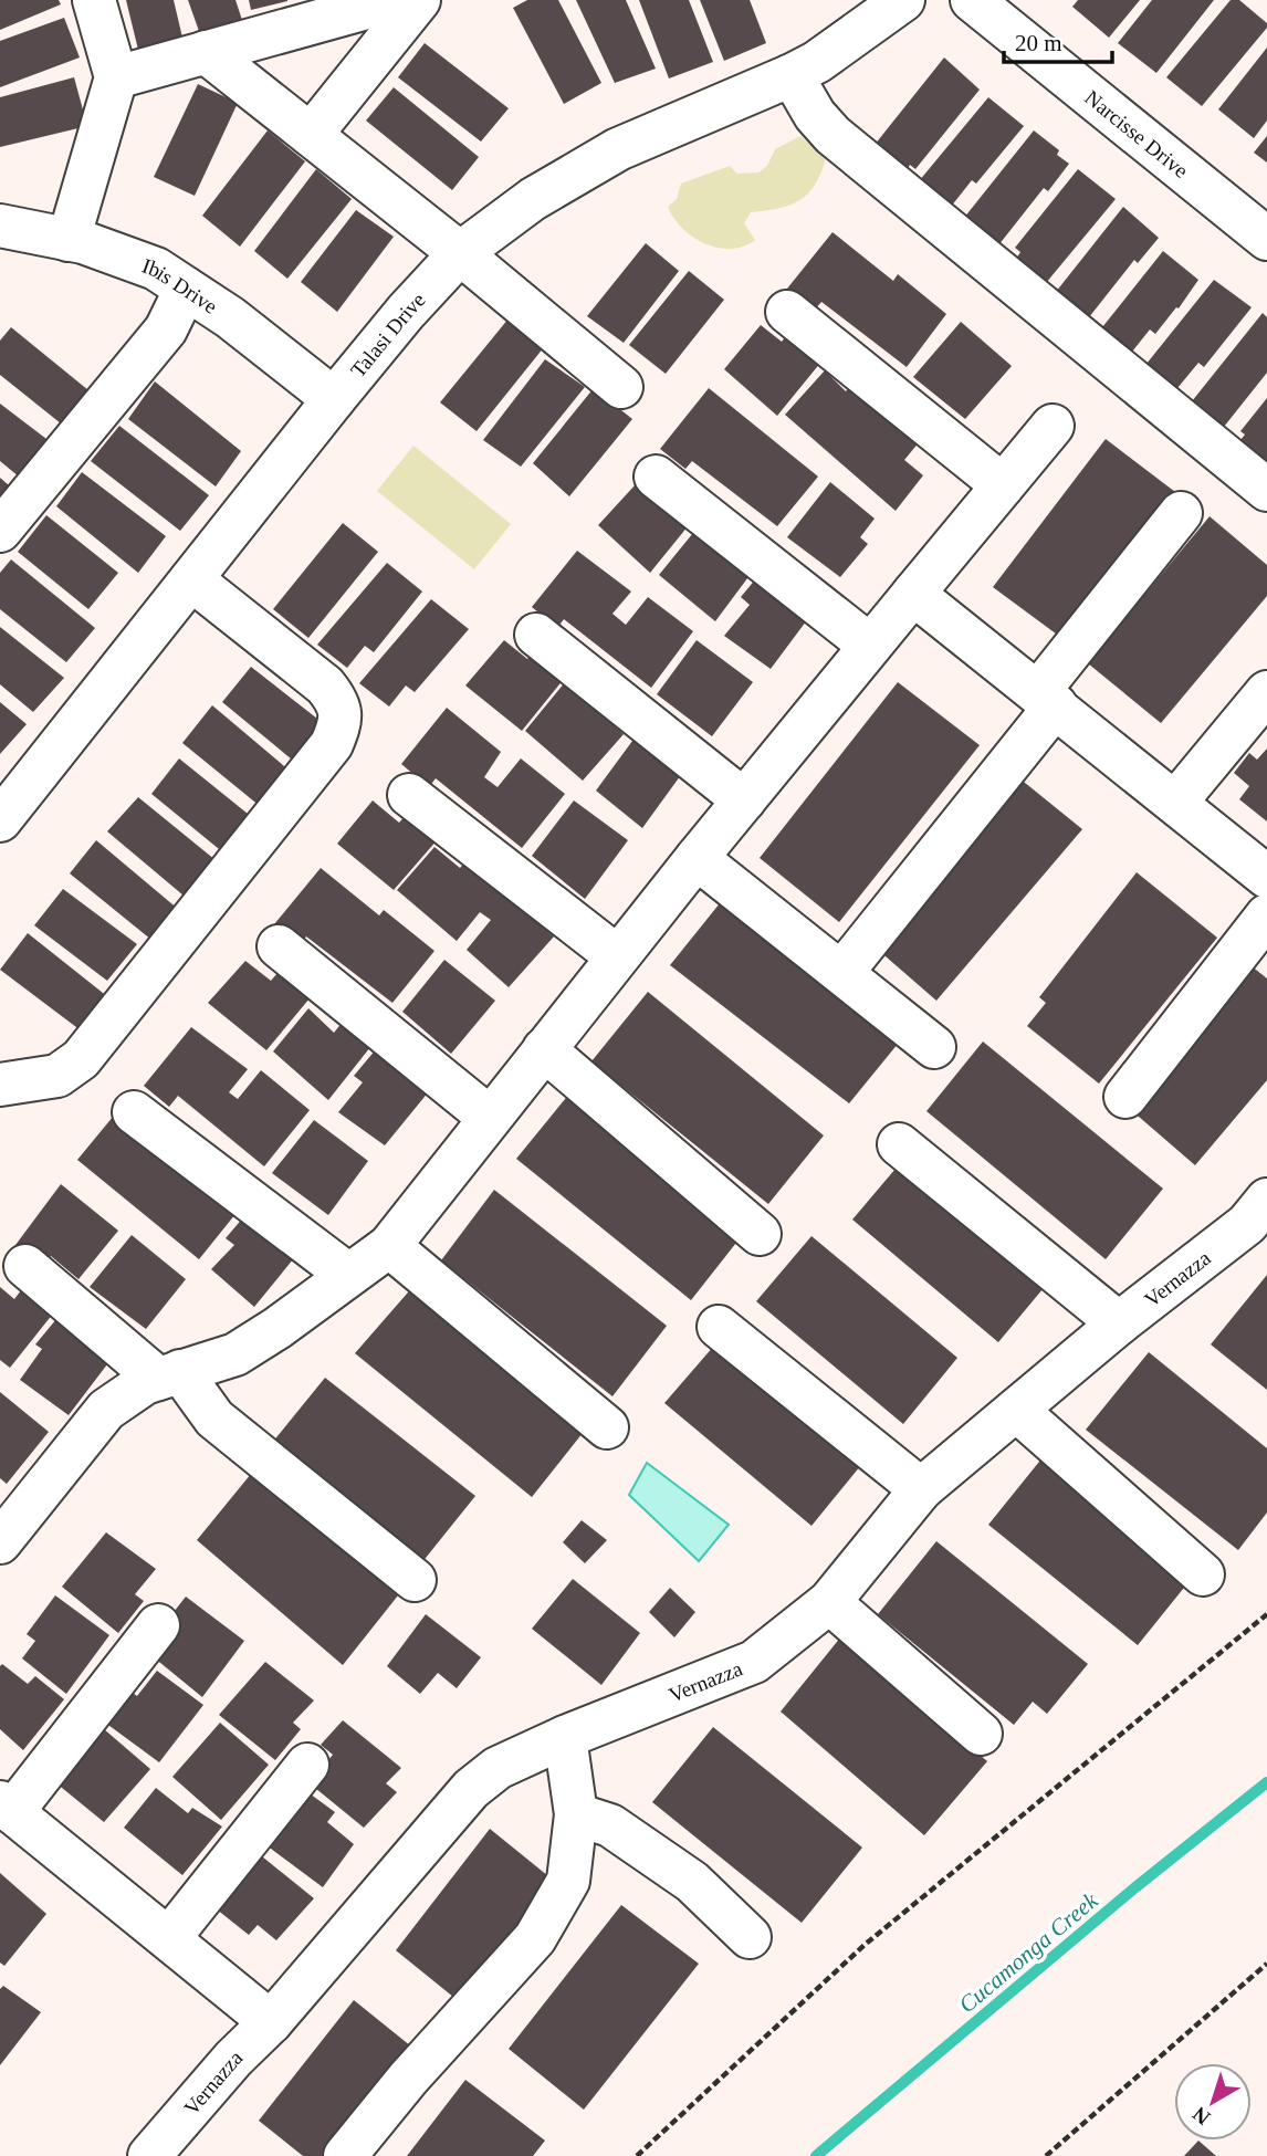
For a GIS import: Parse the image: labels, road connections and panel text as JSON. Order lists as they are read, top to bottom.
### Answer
{
  "streets": {
    "street": [
      "Narcisse Drive",
      "Ibis Drive",
      "Talasi Drive",
      "Vernazza"
    ]
  },
  "crossings": [
    ["Ibis Drive", "Talasi Drive"]
  ],
  "water": ["Cucamonga Creek"],
  "scale_bar": "20 m",
  "north": "bottom left"
}
